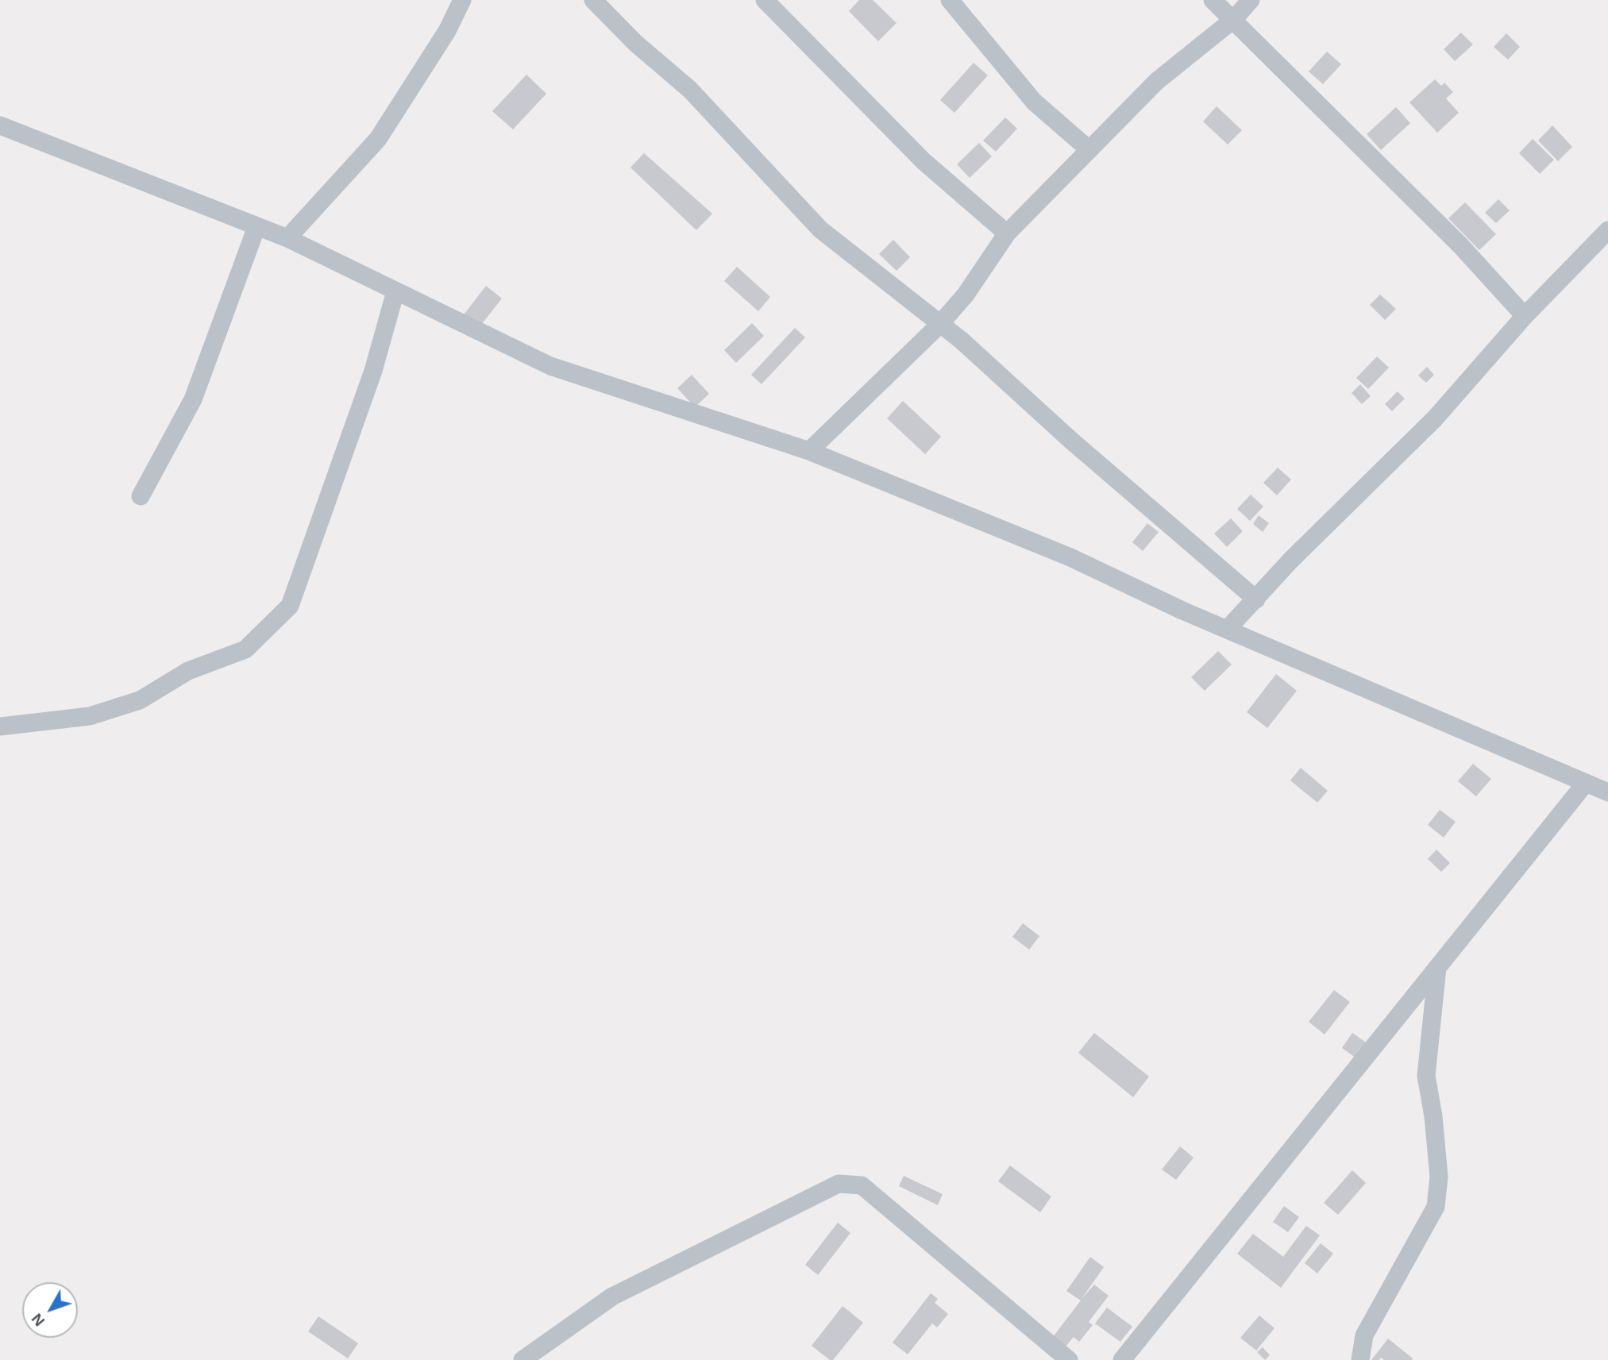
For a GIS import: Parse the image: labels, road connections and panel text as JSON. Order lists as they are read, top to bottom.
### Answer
{
  "north": "bottom left"
}
